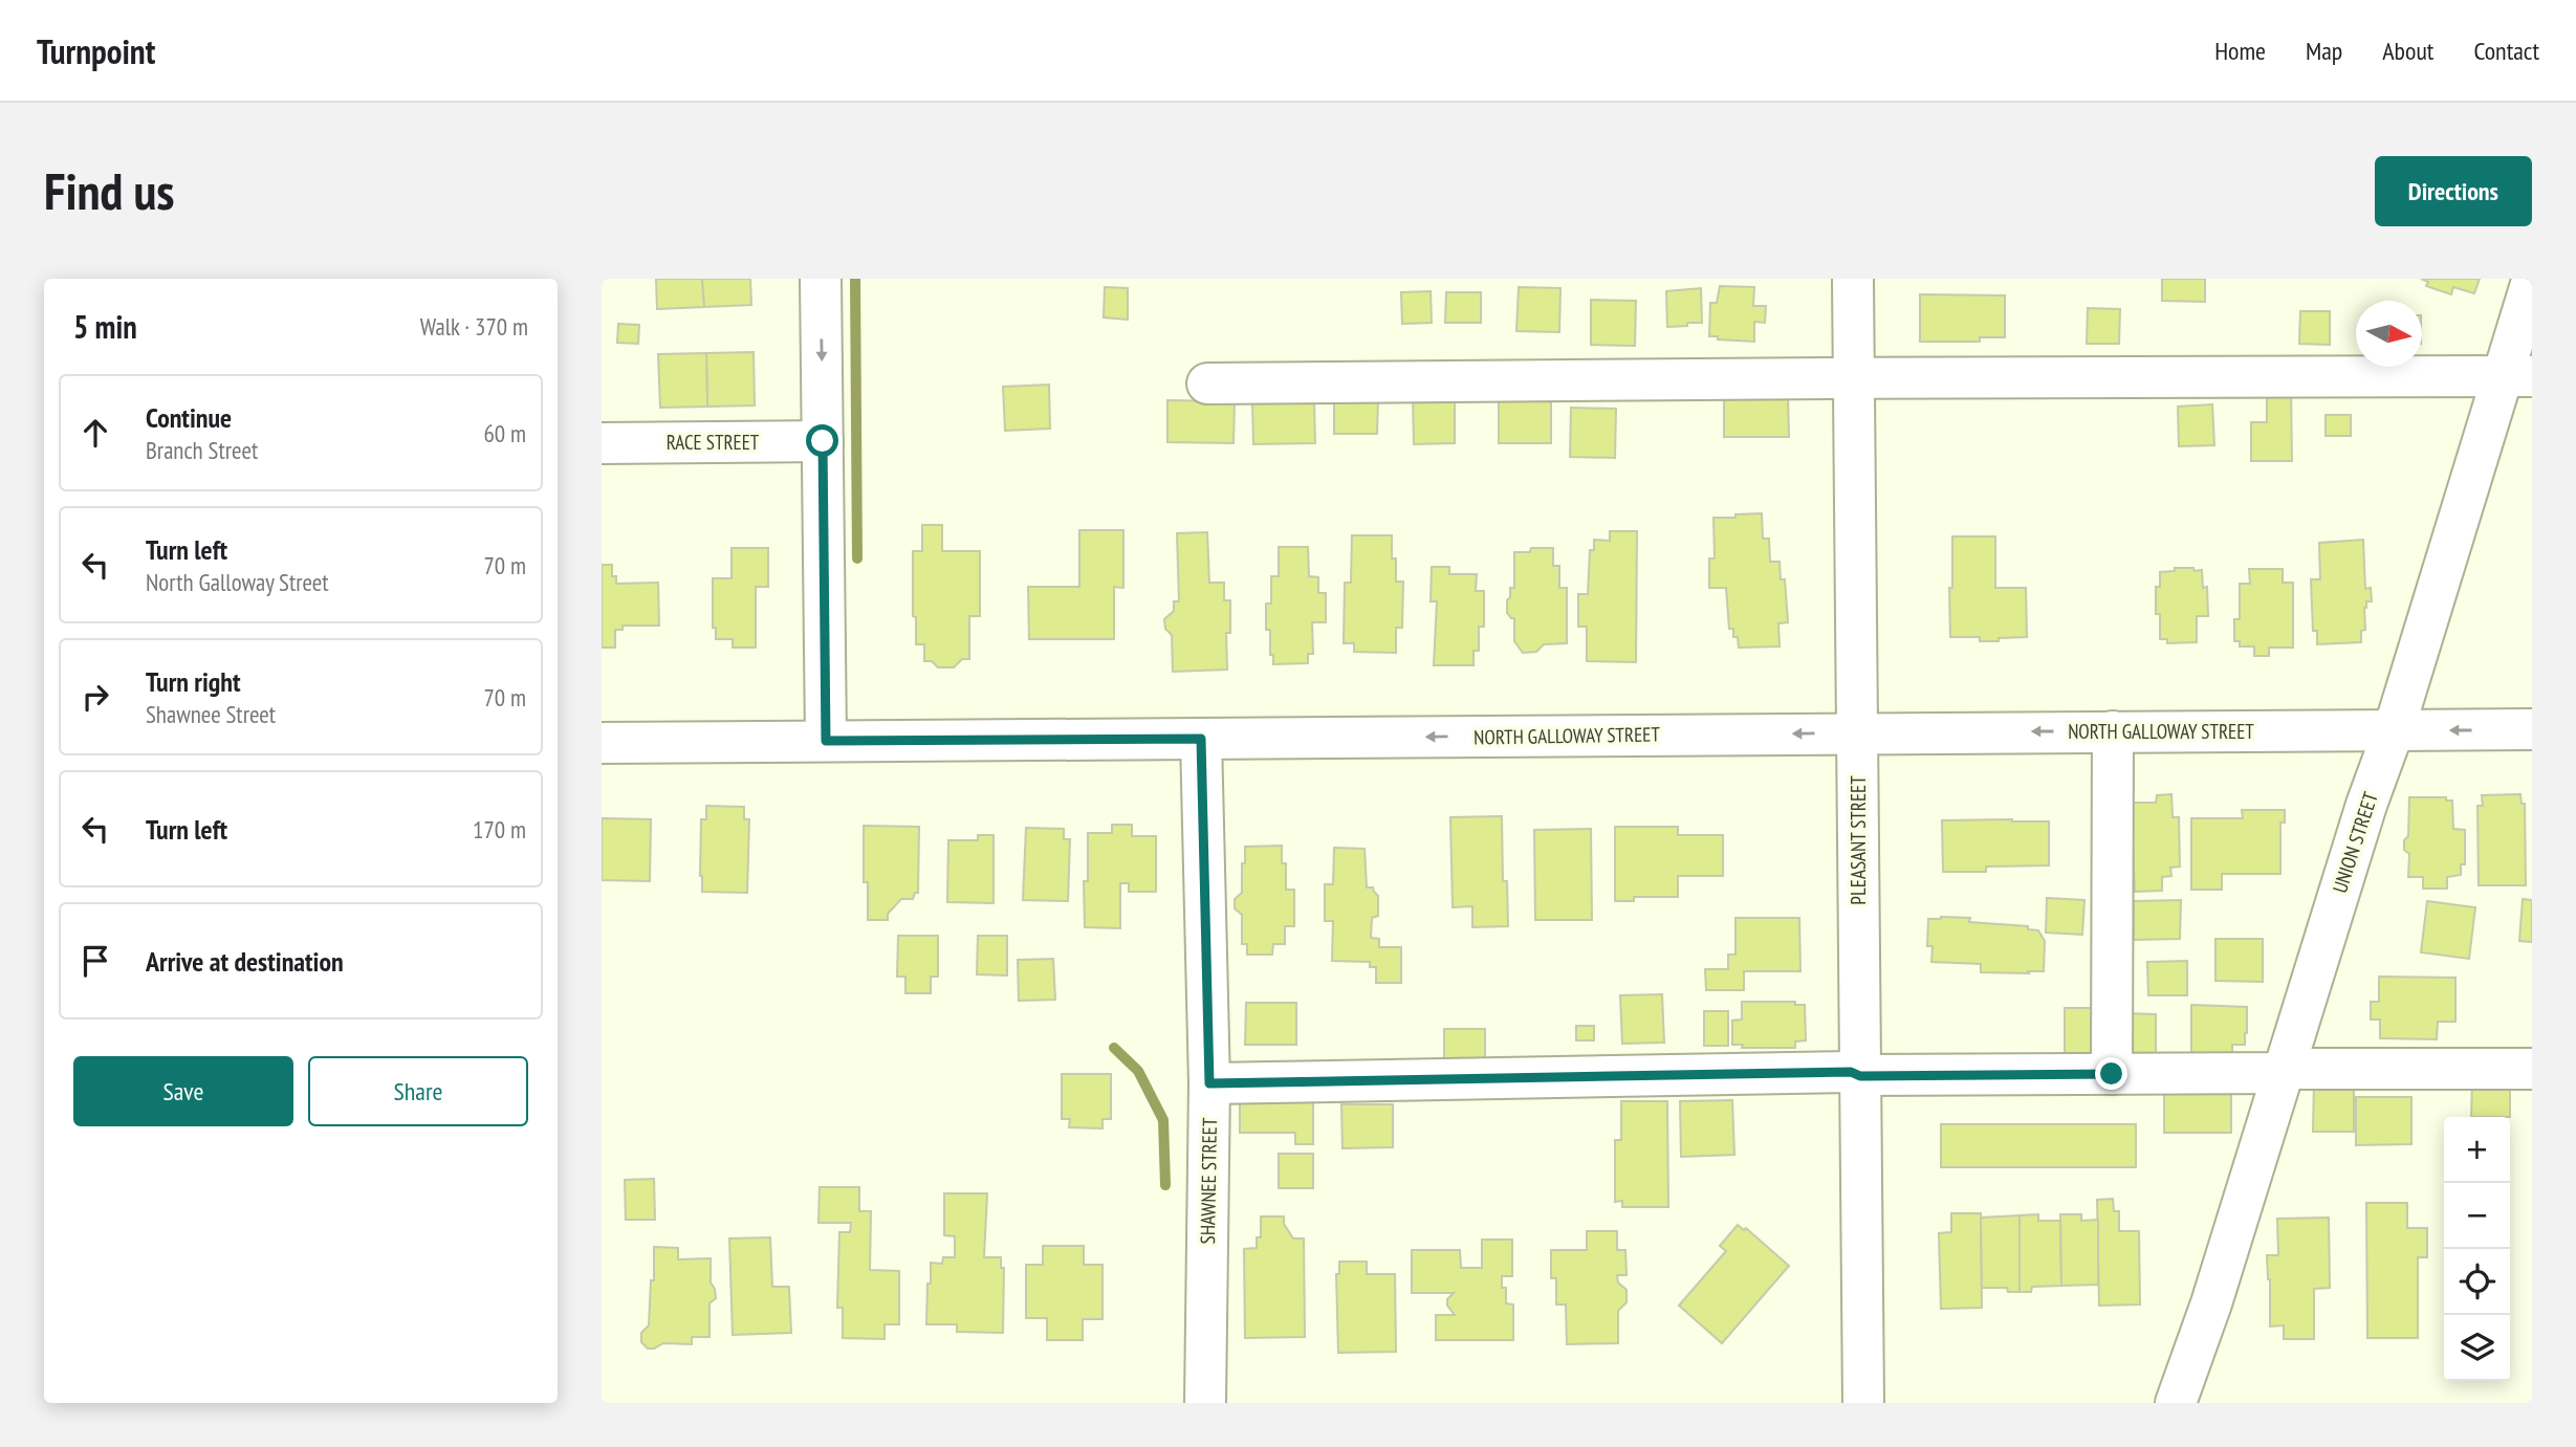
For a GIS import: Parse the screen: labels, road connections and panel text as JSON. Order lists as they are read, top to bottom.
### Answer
{
  "streets": {
    "street": [
      "RACE STREET",
      "NORTH GALLOWAY STREET",
      "PLEASANT STREET",
      "UNION STREET",
      "SHAWNEE STREET"
    ]
  },
  "crossings": [
    ["NORTH GALLOWAY STREET", "PLEASANT STREET"],
    ["NORTH GALLOWAY STREET", "UNION STREET"],
    ["NORTH GALLOWAY STREET", "SHAWNEE STREET"]
  ],
  "north": "right",
  "page": {
    "header": "Turnpoint",
    "nav": [
      "Home",
      "Map",
      "About",
      "Contact"
    ],
    "buttons": [
      "Directions",
      ["Save", "Share"]
    ],
    "title": "Find us",
    "heading": ["5 min", "Walk · 370 m"],
    "list": [
      ["Continue", "Branch Street", "60 m"],
      ["Turn left", "North Galloway Street", "70 m"],
      ["Turn right", "Shawnee Street", "70 m"],
      ["Turn left", "170 m"],
      "Arrive at destination"
    ],
    "map_buttons": ["+", "−"]
  }
}
